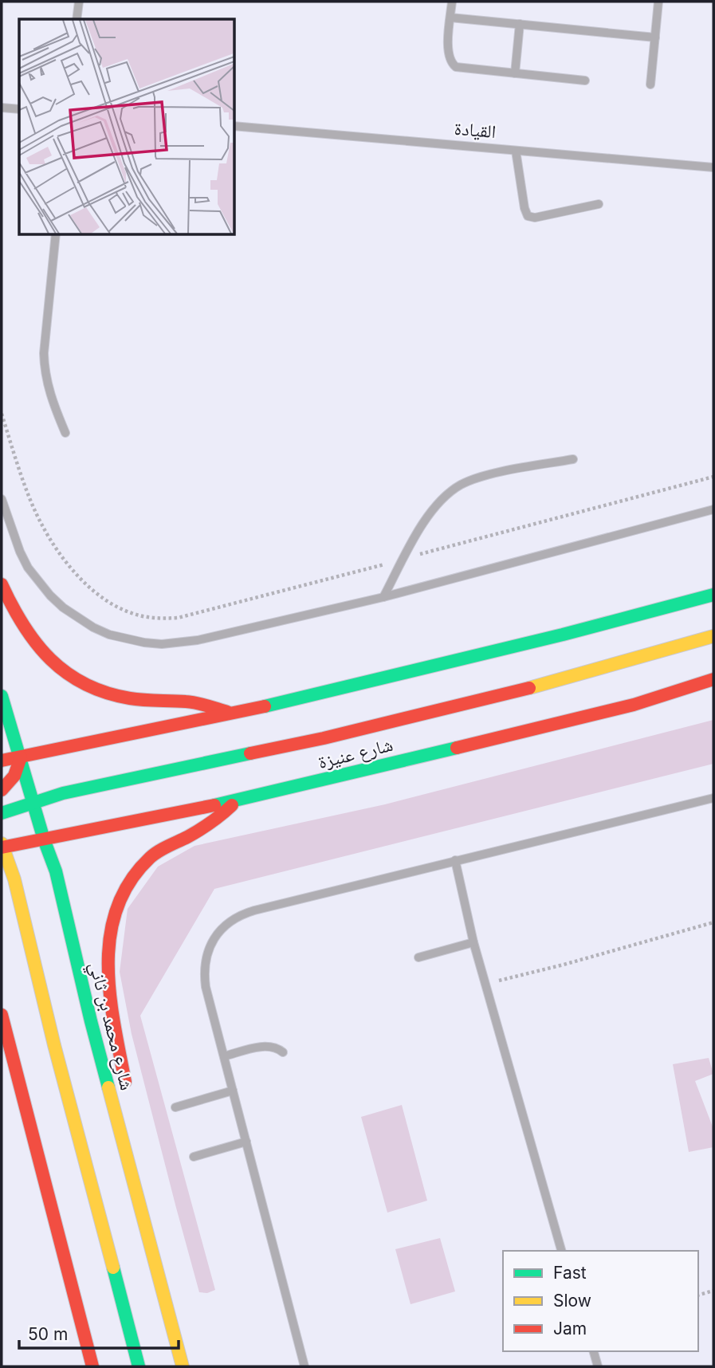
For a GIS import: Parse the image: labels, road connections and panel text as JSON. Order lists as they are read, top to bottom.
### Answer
{
  "streets": {
    "main road": ["شارع عنيزة", "شارع محمد بن ثاني"],
    "lane": ["القيادة"]
  },
  "crossings": [
    ["شارع عنيزة", "شارع محمد بن ثاني"]
  ],
  "legend": ["Fast", "Slow", "Jam"],
  "scale_bar": "50 m"
}
